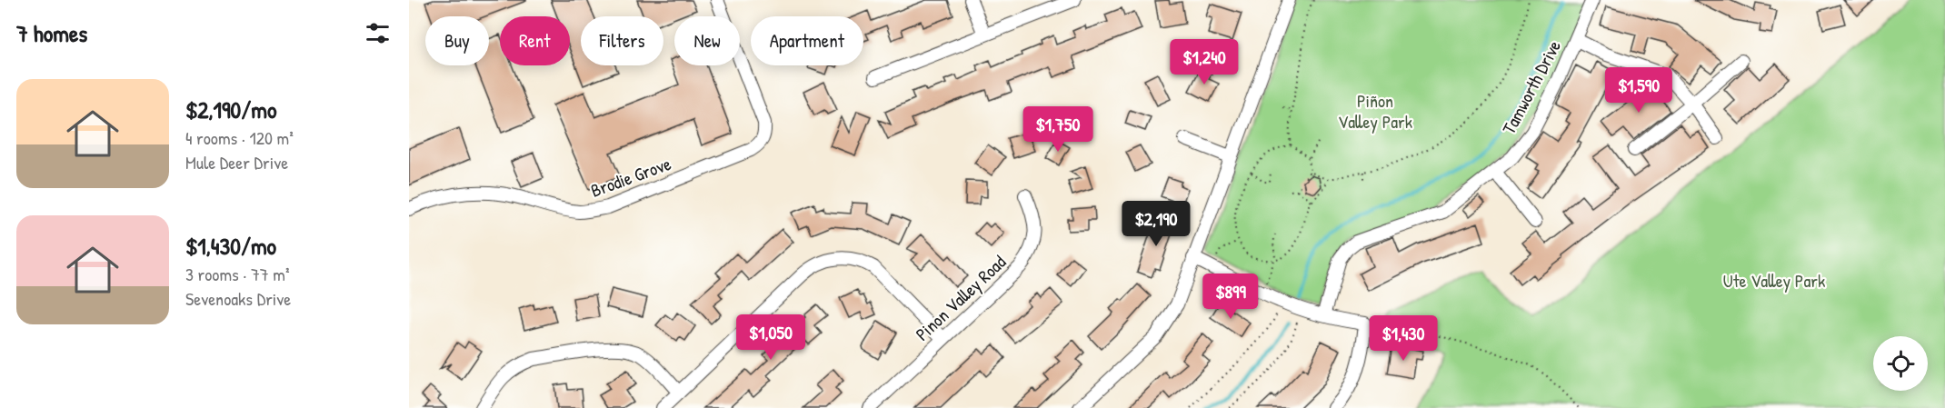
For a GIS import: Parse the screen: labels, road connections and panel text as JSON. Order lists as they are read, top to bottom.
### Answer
{
  "streets": {
    "street": ["Tamworth Drive", "Brodie Grove", "Pinon Valley Road"]
  },
  "parks": ["Piñon Valley Park", "Ute Valley Park"],
  "page": {
    "heading": "7 homes",
    "chip": [
      "Buy",
      "Rent",
      "Filters",
      "New",
      "Apartment"
    ],
    "price": [
      "$1,240",
      "$1,590",
      "$1,750",
      "$2,190",
      "$899",
      "$1,050",
      "$1,430"
    ],
    "list": [
      {
        "name": "$2,190/mo",
        "note": "4 rooms · 120 m² · Mule Deer Drive"
      },
      {
        "name": "$1,430/mo",
        "note": "3 rooms · 77 m² · Sevenoaks Drive"
      }
    ]
  }
}
